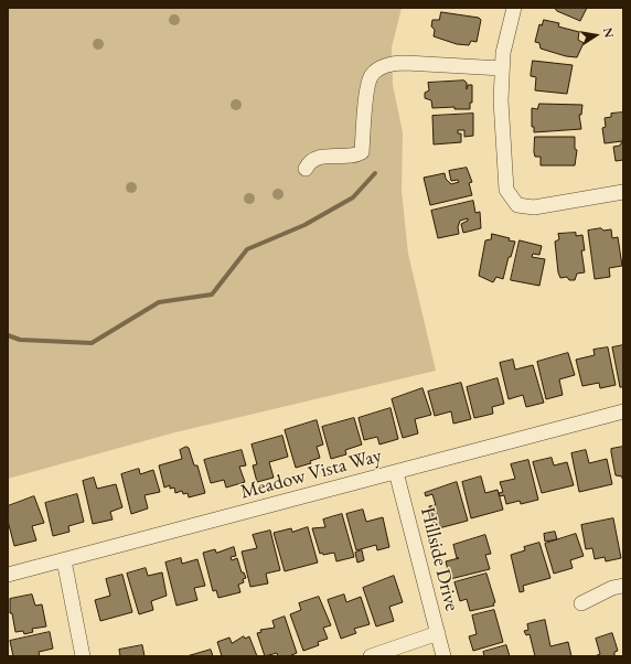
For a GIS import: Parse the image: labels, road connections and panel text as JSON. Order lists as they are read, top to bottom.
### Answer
{
  "streets": {
    "street": ["Meadow Vista Way", "Hillside Drive"]
  },
  "crossings": [
    ["Meadow Vista Way", "Hillside Drive"]
  ],
  "north": "right"
}
